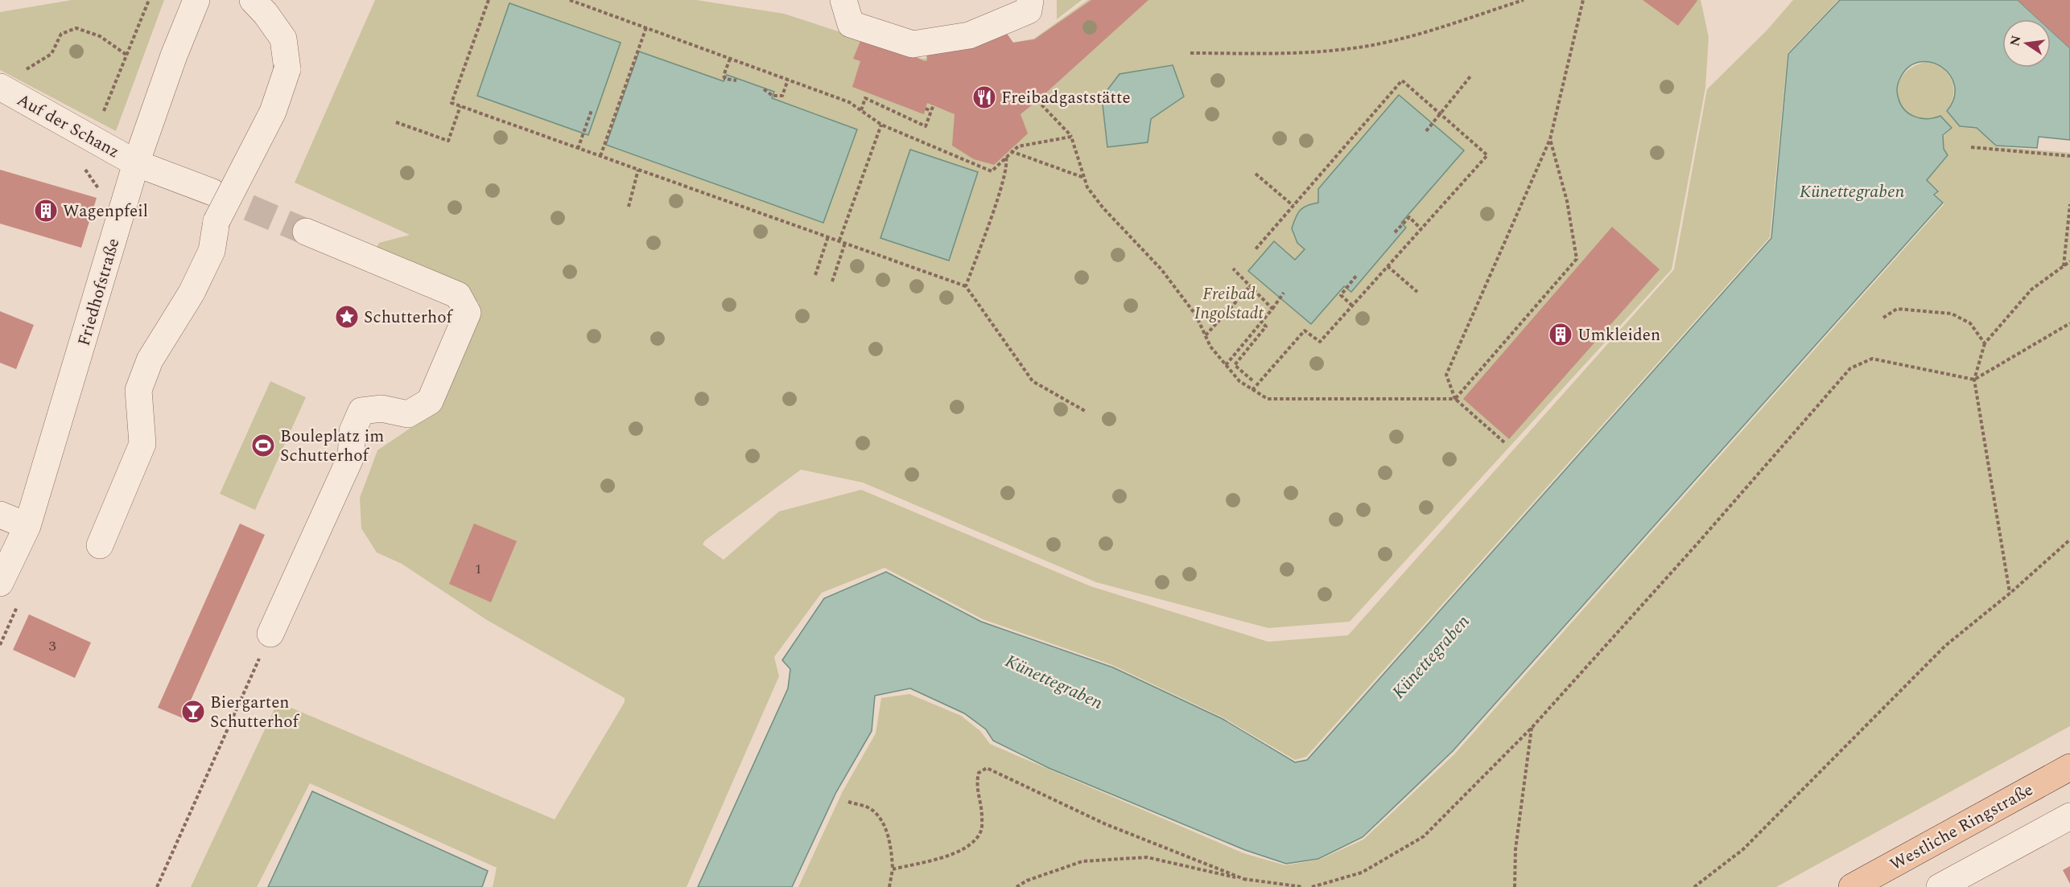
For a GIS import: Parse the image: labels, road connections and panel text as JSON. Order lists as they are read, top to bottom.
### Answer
{
  "streets": {
    "main road": ["Westliche Ringstraße"],
    "street": ["Auf der Schanz", "Friedhofstraße"]
  },
  "crossings": [
    ["Auf der Schanz", "Friedhofstraße"]
  ],
  "water": ["Künettegraben"],
  "parks": ["Freibad Ingolstadt"],
  "places": {
    "restaurant": ["Freibadgaststätte"],
    "building": ["Wagenpfeil", "Umkleiden"],
    "place": ["Schutterhof"],
    "sports": ["Bouleplatz im Schutterhof"],
    "bar": ["Biergarten Schutterhof"]
  },
  "house_numbers": ["1", "3"],
  "north": "left"
}
